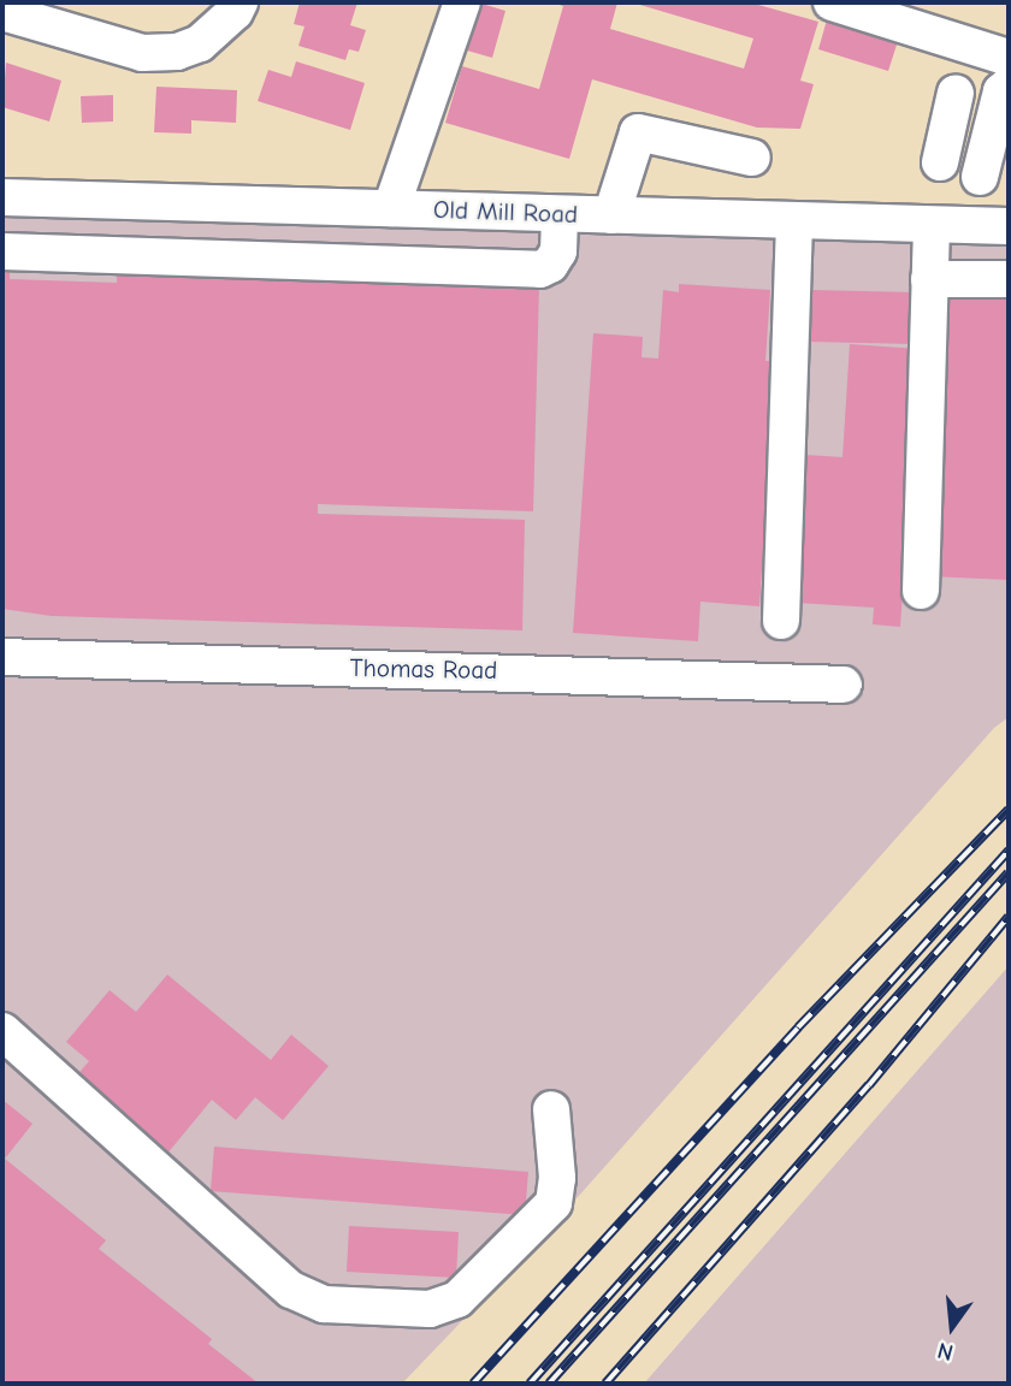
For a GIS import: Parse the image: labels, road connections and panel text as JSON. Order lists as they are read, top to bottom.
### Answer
{
  "streets": {
    "street": ["Old Mill Road", "Thomas Road"]
  },
  "north": "bottom"
}
